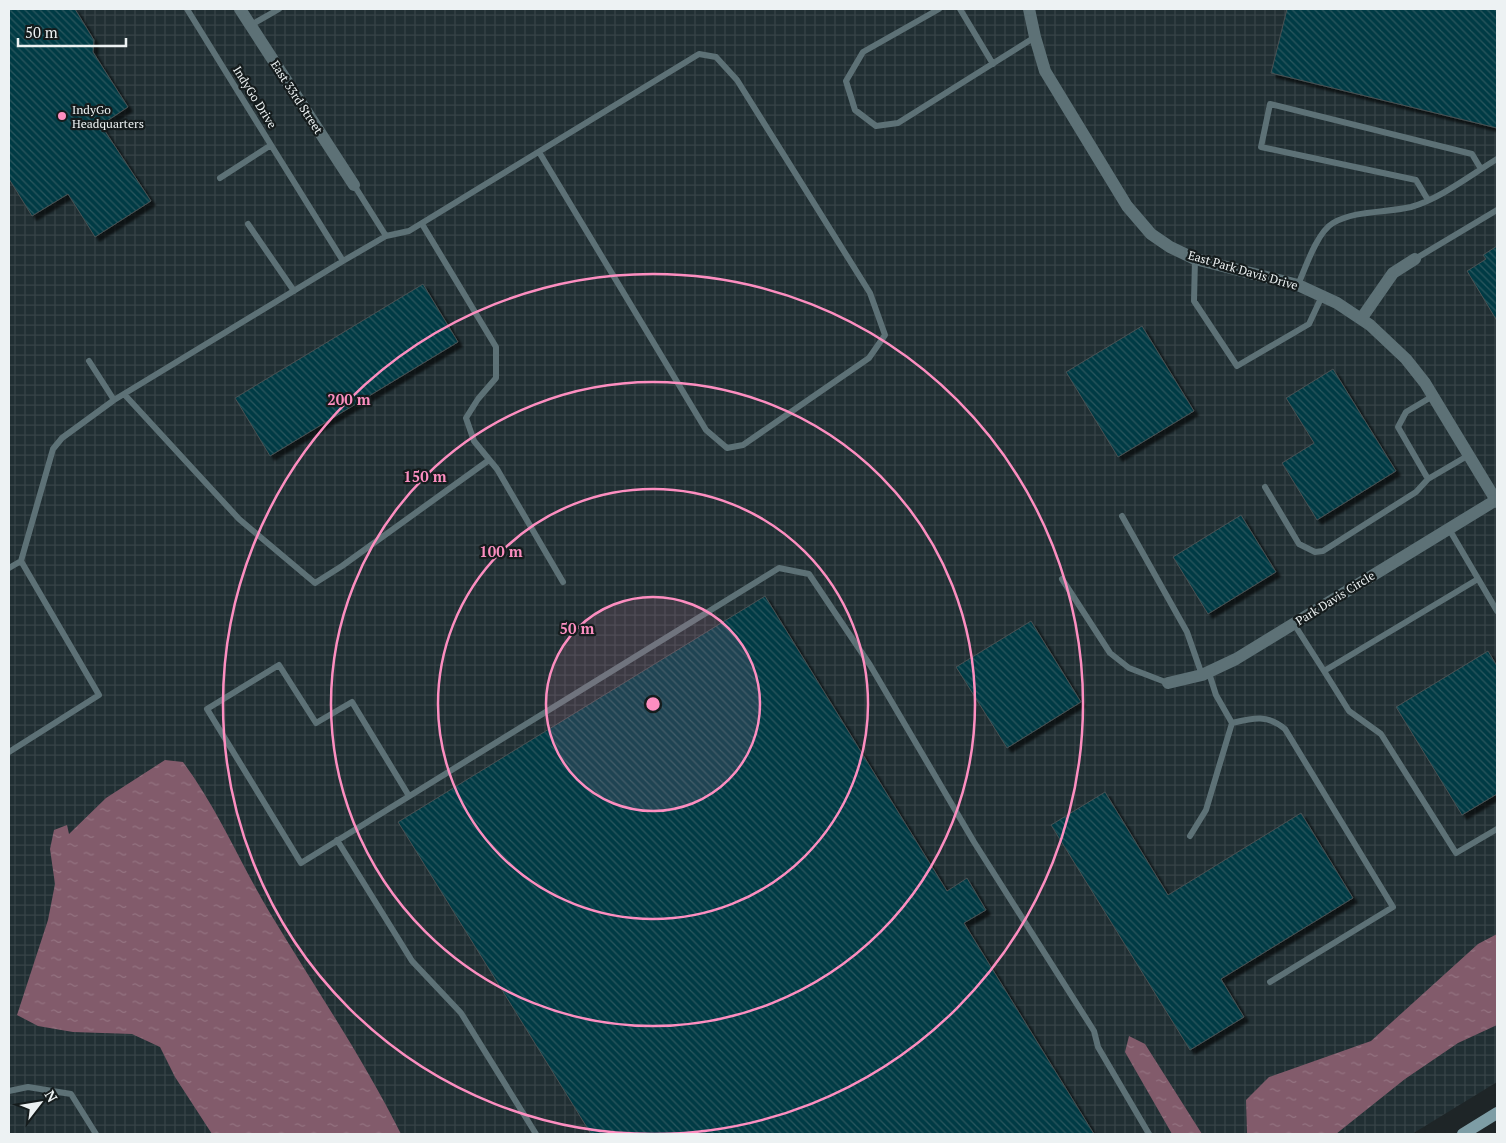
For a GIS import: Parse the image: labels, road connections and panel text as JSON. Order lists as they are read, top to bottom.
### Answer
{
  "streets": {
    "street": ["East 33rd Street", "East Park Davis Drive", "Park Davis Circle"],
    "lane": ["IndyGo Drive"]
  },
  "crossings": [
    ["East Park Davis Drive", "Park Davis Circle"]
  ],
  "places": ["IndyGo Headquarters"],
  "scale_bar": "50 m",
  "north": "top right",
  "rings": [
    "200 m",
    "150 m",
    "100 m",
    "50 m"
  ]
}
